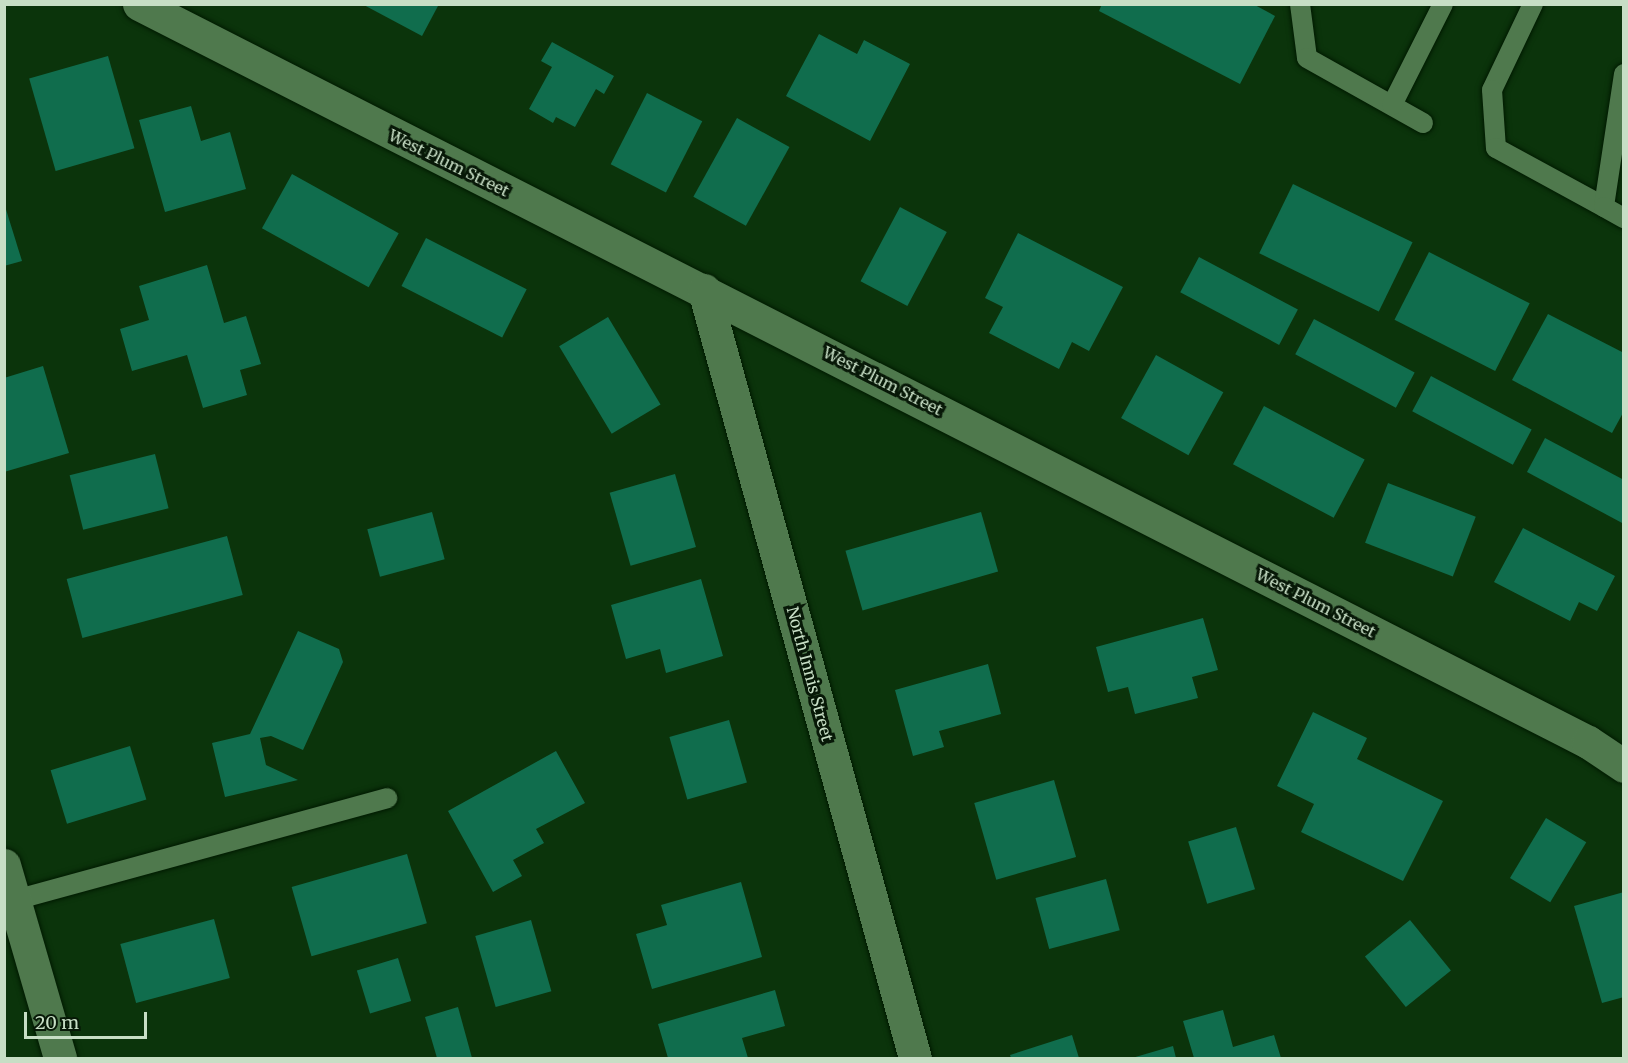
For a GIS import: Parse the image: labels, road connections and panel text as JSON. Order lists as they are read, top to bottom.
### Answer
{
  "streets": {
    "street": ["West Plum Street", "North Innis Street"]
  },
  "crossings": [
    ["West Plum Street", "North Innis Street"]
  ],
  "scale_bar": "20 m"
}
